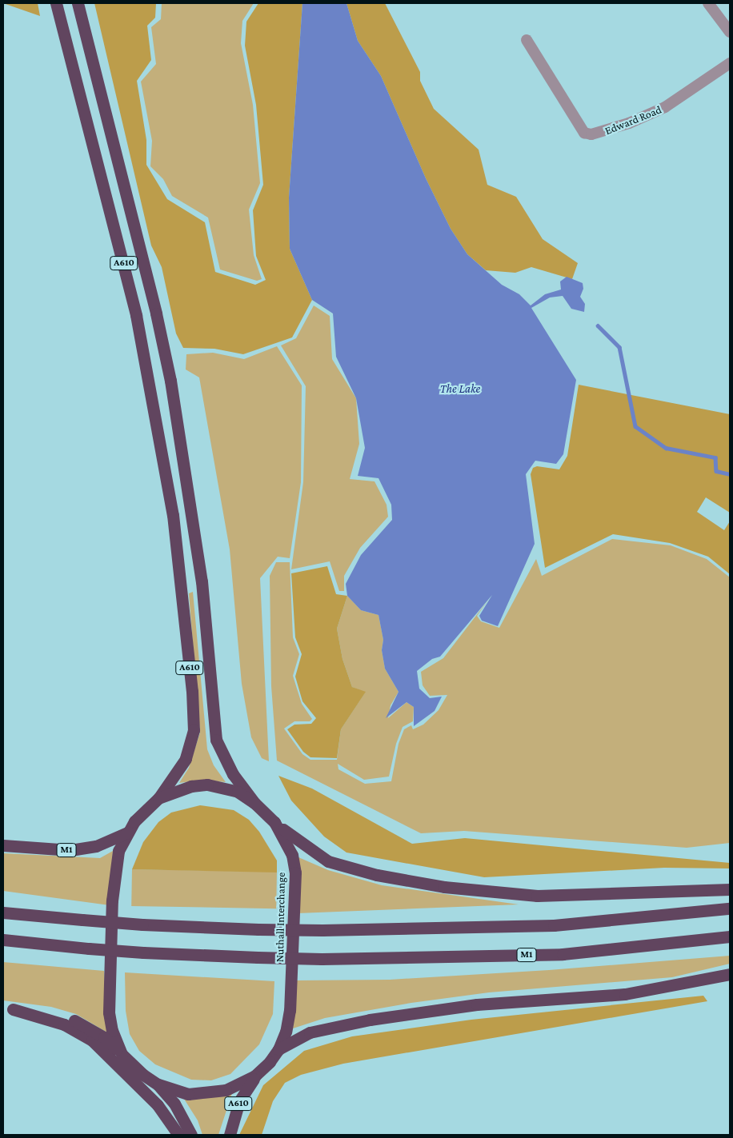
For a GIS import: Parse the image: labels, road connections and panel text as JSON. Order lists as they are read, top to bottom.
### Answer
{
  "streets": {
    "highway": ["A610", "M1", "Nuthall Interchange"],
    "street": ["Edward Road"]
  },
  "crossings": [
    ["A610", "Nuthall Interchange"],
    ["M1", "Nuthall Interchange"]
  ],
  "water": ["The Lake"]
}
